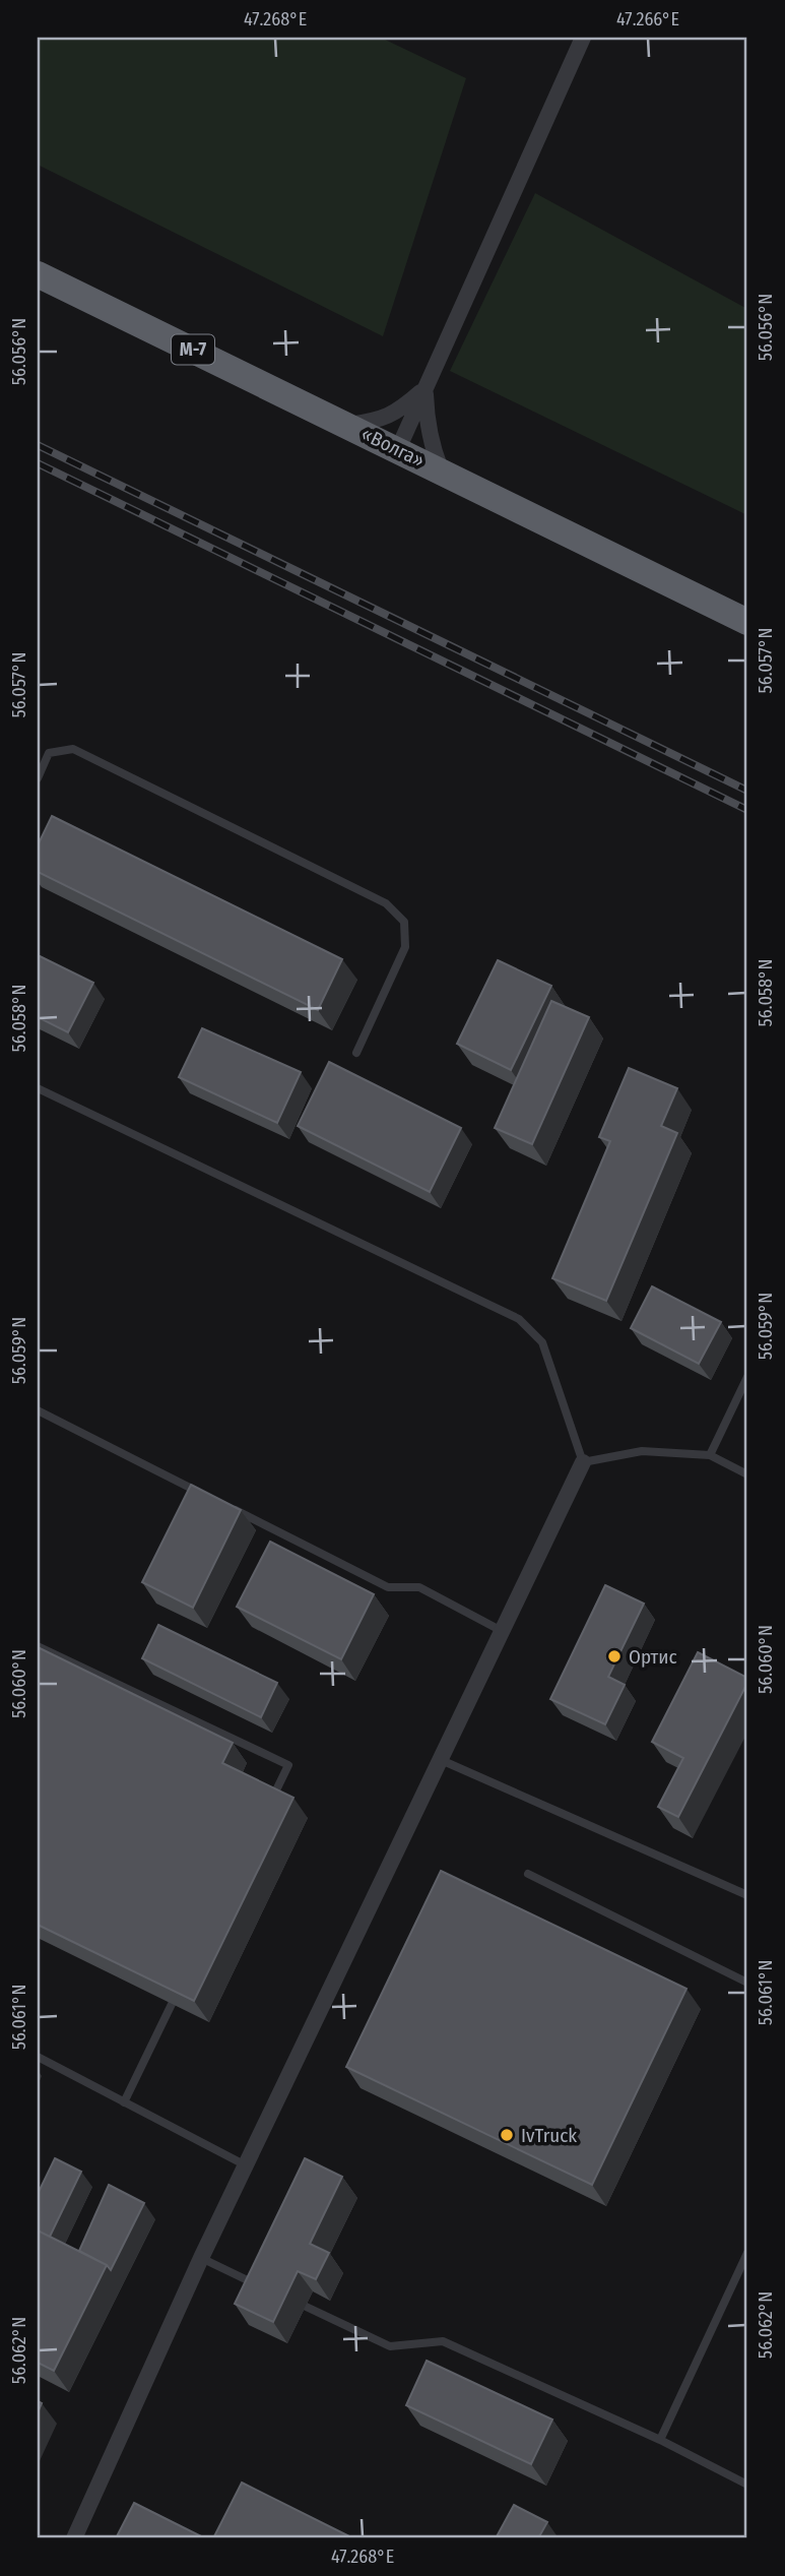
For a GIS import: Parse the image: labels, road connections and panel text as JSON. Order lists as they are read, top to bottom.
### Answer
{
  "streets": {
    "highway": ["М-7", "«Волга»"]
  },
  "places": ["Ортис", "IvTruck"],
  "coordinates": [
    "47.268°E",
    "47.266°E",
    "56.056°N",
    "56.057°N",
    "56.058°N",
    "56.059°N",
    "56.060°N",
    "56.061°N",
    "56.062°N"
  ]
}
